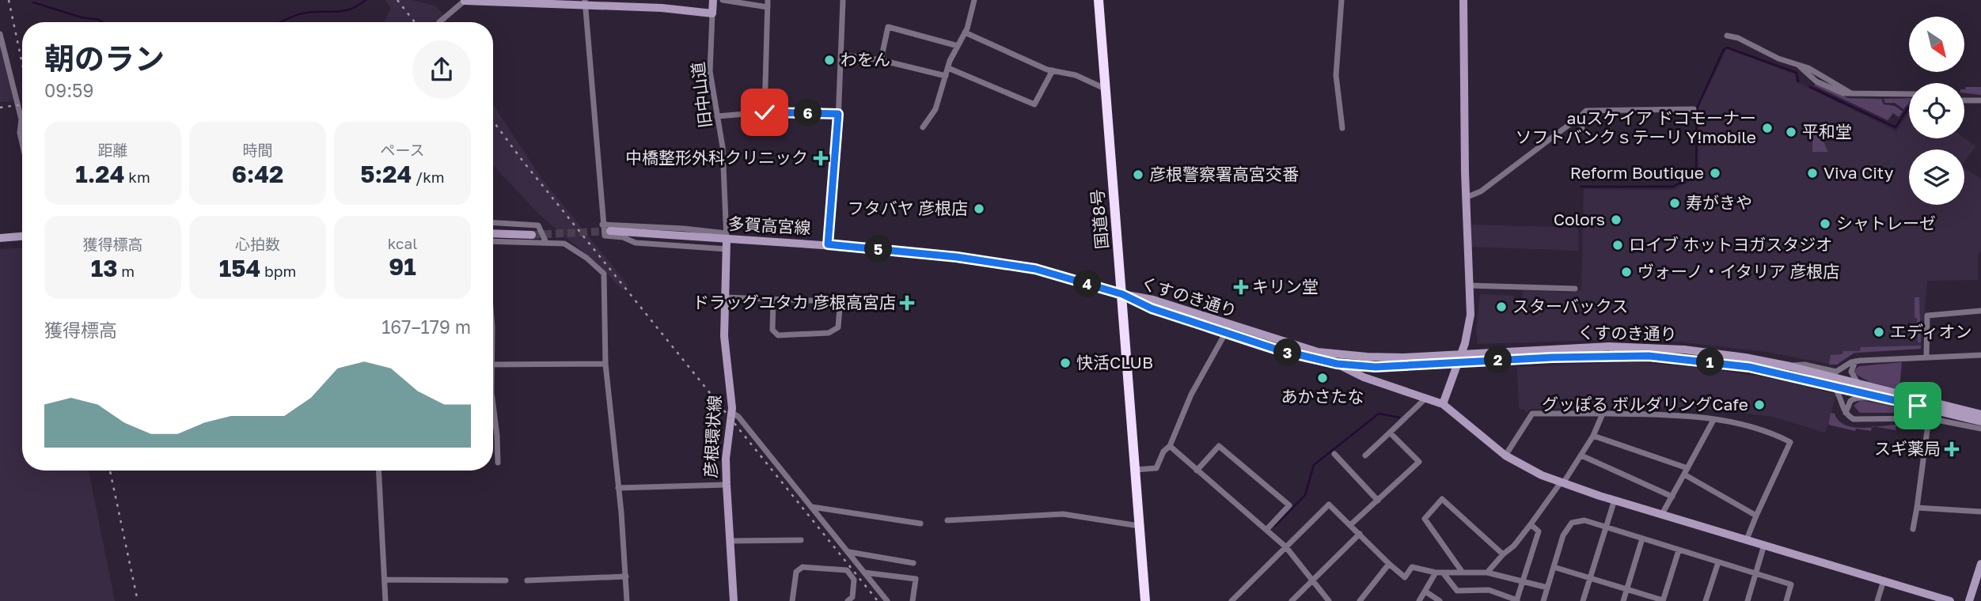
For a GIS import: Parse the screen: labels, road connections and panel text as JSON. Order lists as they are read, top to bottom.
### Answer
{
  "streets": {
    "highway": ["国道8号"],
    "main road": ["多賀高宮線", "くすのき通り", "彦根環状線"],
    "street": ["旧中山道"]
  },
  "crossings": [
    ["旧中山道", "多賀高宮線"],
    ["旧中山道", "彦根環状線"],
    ["国道8号", "多賀高宮線"],
    ["国道8号", "くすのき通り"],
    ["多賀高宮線", "くすのき通り"],
    ["多賀高宮線", "彦根環状線"]
  ],
  "places": {
    "other": [
      "わをん",
      "auスケイア ドコモーナー ソフトバンクｓテーリ Y!mobile",
      "平和堂",
      "Reform Boutique",
      "Viva City",
      "彦根警察署高宮交番",
      "寿がきや",
      "フタバヤ 彦根店",
      "Colors",
      "シャトレーゼ",
      "ロイブ ホットヨガスタジオ",
      "ヴォーノ・イタリア 彦根店",
      "スターバックス",
      "エディオン",
      "快活CLUB",
      "あかさたな",
      "グッぽる ボルダリングCafe"
    ],
    "health": [
      "中橋整形外科クリニック",
      "キリン堂",
      "ドラッグユタカ 彦根高宮店",
      "スギ薬局"
    ]
  },
  "north": "bottom right",
  "page": {
    "heading": ["朝のラン", "09:59"],
    "pins": [
      "6",
      "5",
      "4",
      "3",
      "2",
      "1"
    ],
    "stats": [
      ["距離", "1.24 km"],
      ["時間", "6:42"],
      ["ペース", "5:24 /km"],
      ["獲得標高", "13 m"],
      ["心拍数", "154 bpm"],
      ["kcal", "91"]
    ],
    "chart": ["獲得標高", "167–179 m"]
  }
}
